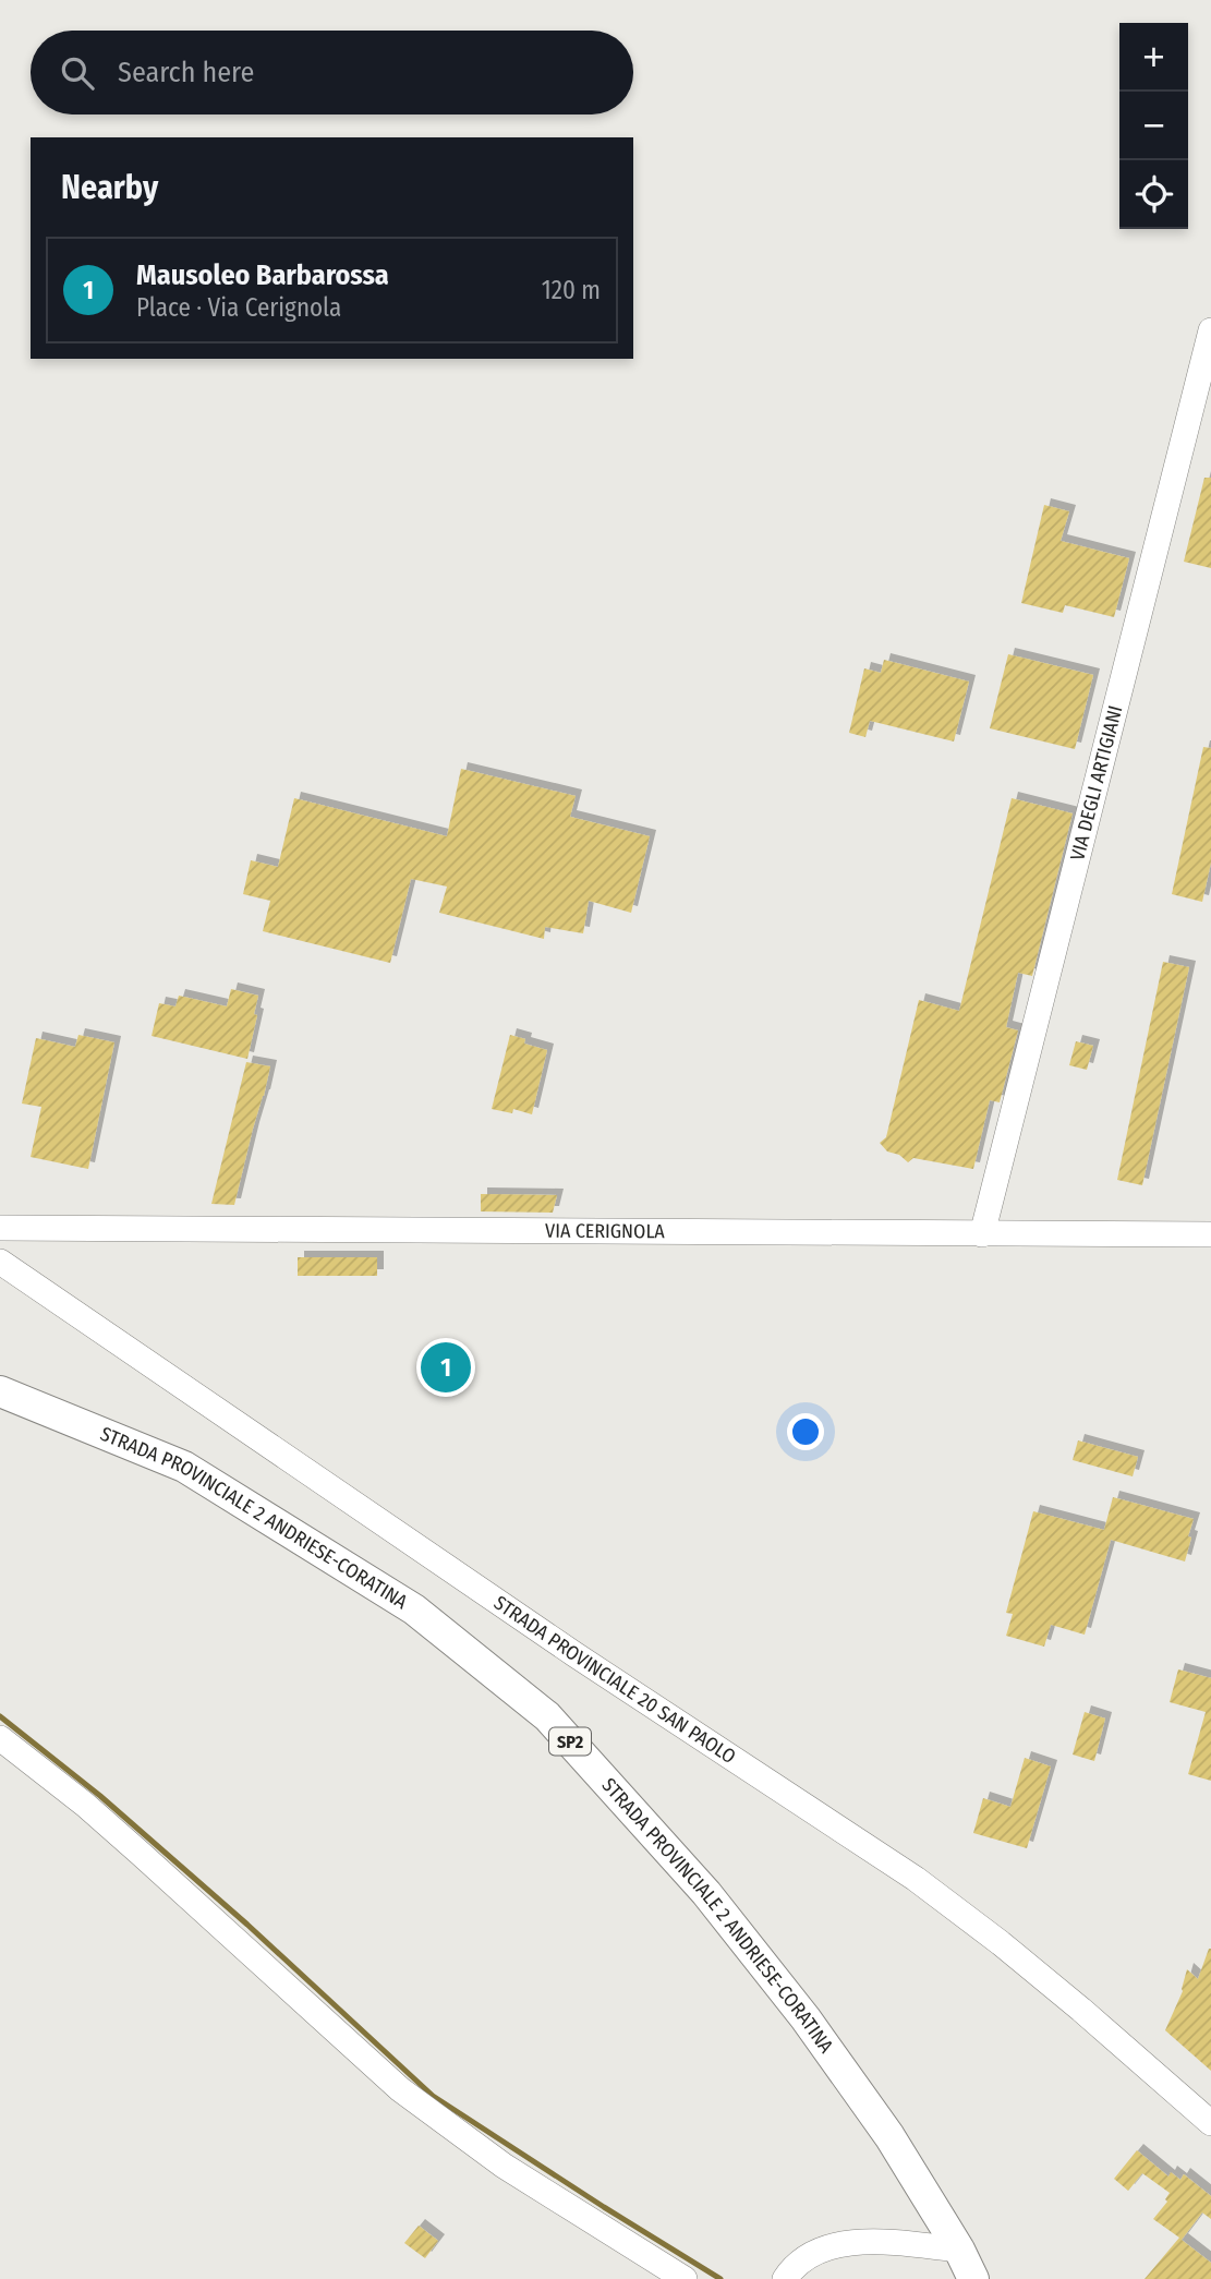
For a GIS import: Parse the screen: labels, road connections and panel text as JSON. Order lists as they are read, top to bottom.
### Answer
{
  "streets": {
    "main road": ["STRADA PROVINCIALE 2 ANDRIESE-CORATINA", "SP2"],
    "street": ["VIA DEGLI ARTIGIANI", "VIA CERIGNOLA", "STRADA PROVINCIALE 20 SAN PAOLO"]
  },
  "crossings": [
    ["VIA DEGLI ARTIGIANI", "VIA CERIGNOLA"]
  ],
  "page": {
    "map_buttons": ["+", "−"],
    "search": "Search here",
    "heading": "Nearby",
    "list": [
      {
        "mark": "1",
        "name": "Mausoleo Barbarossa",
        "note": "Place · Via Cerignola",
        "value": "120 m"
      }
    ],
    "pins": "1"
  }
}
